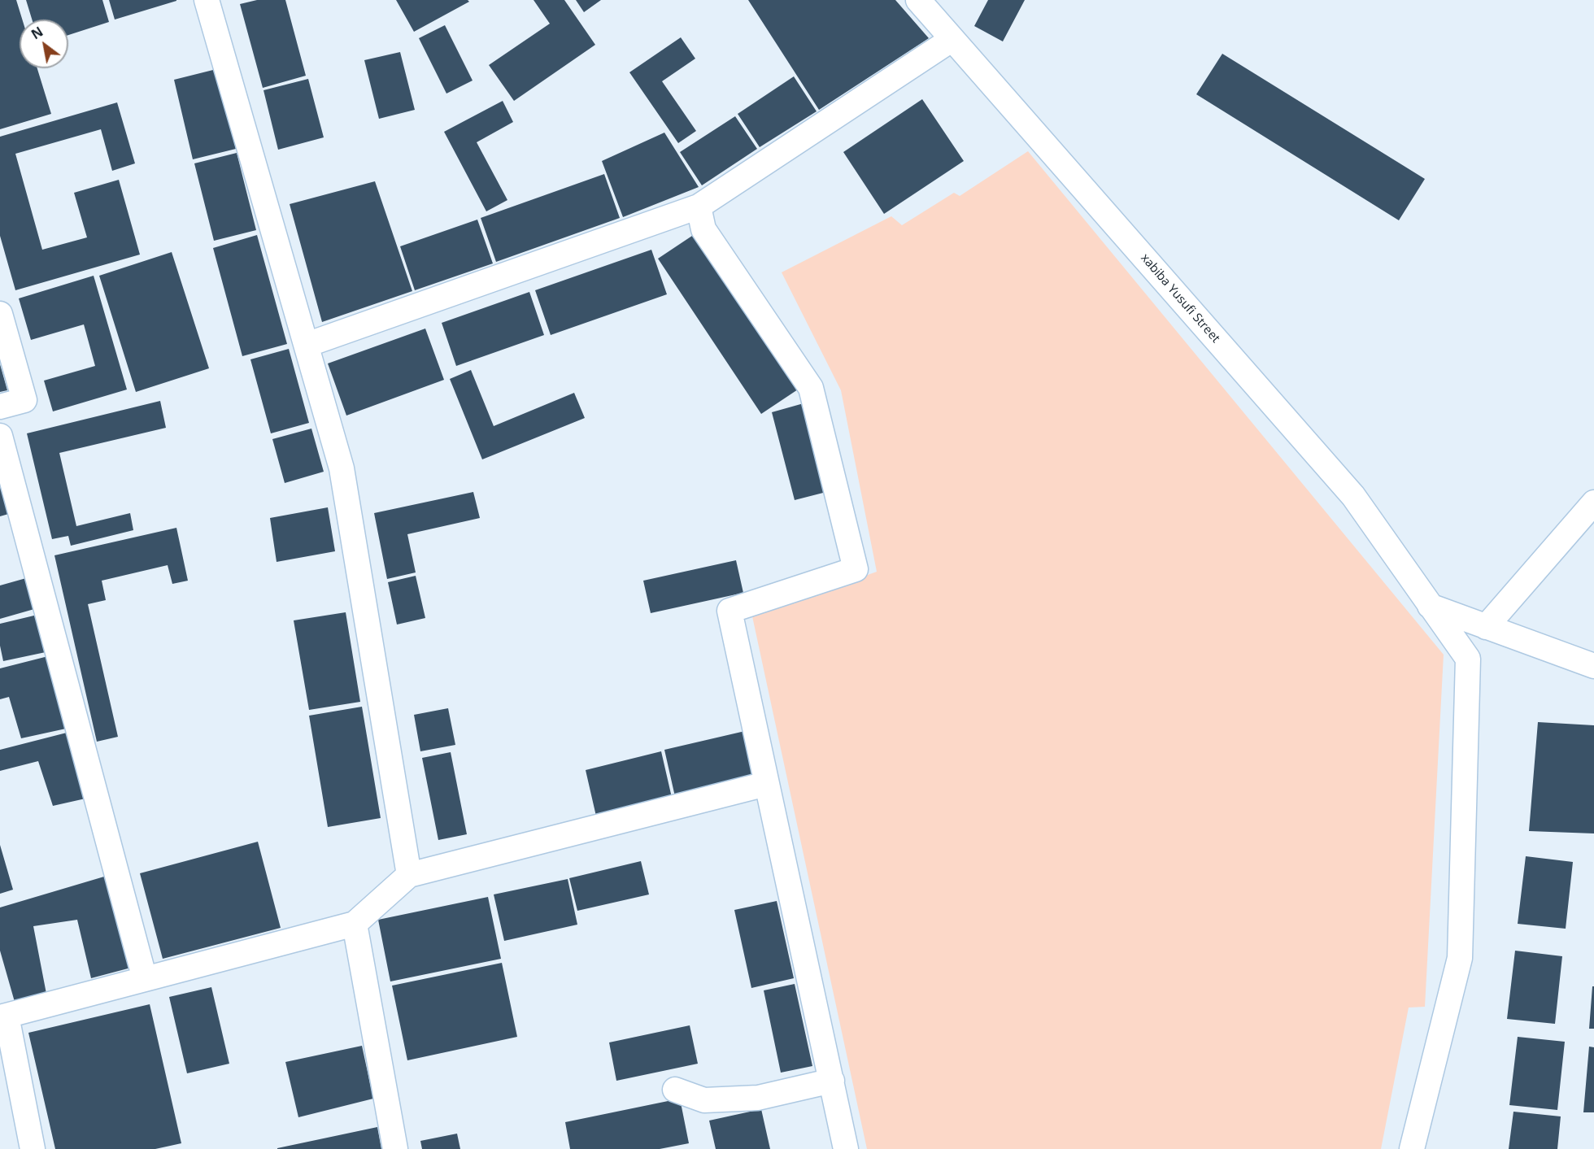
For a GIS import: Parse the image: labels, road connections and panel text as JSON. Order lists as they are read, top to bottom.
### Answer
{
  "streets": {
    "street": ["xabiba Yusufi Street"]
  },
  "north": "top left"
}
